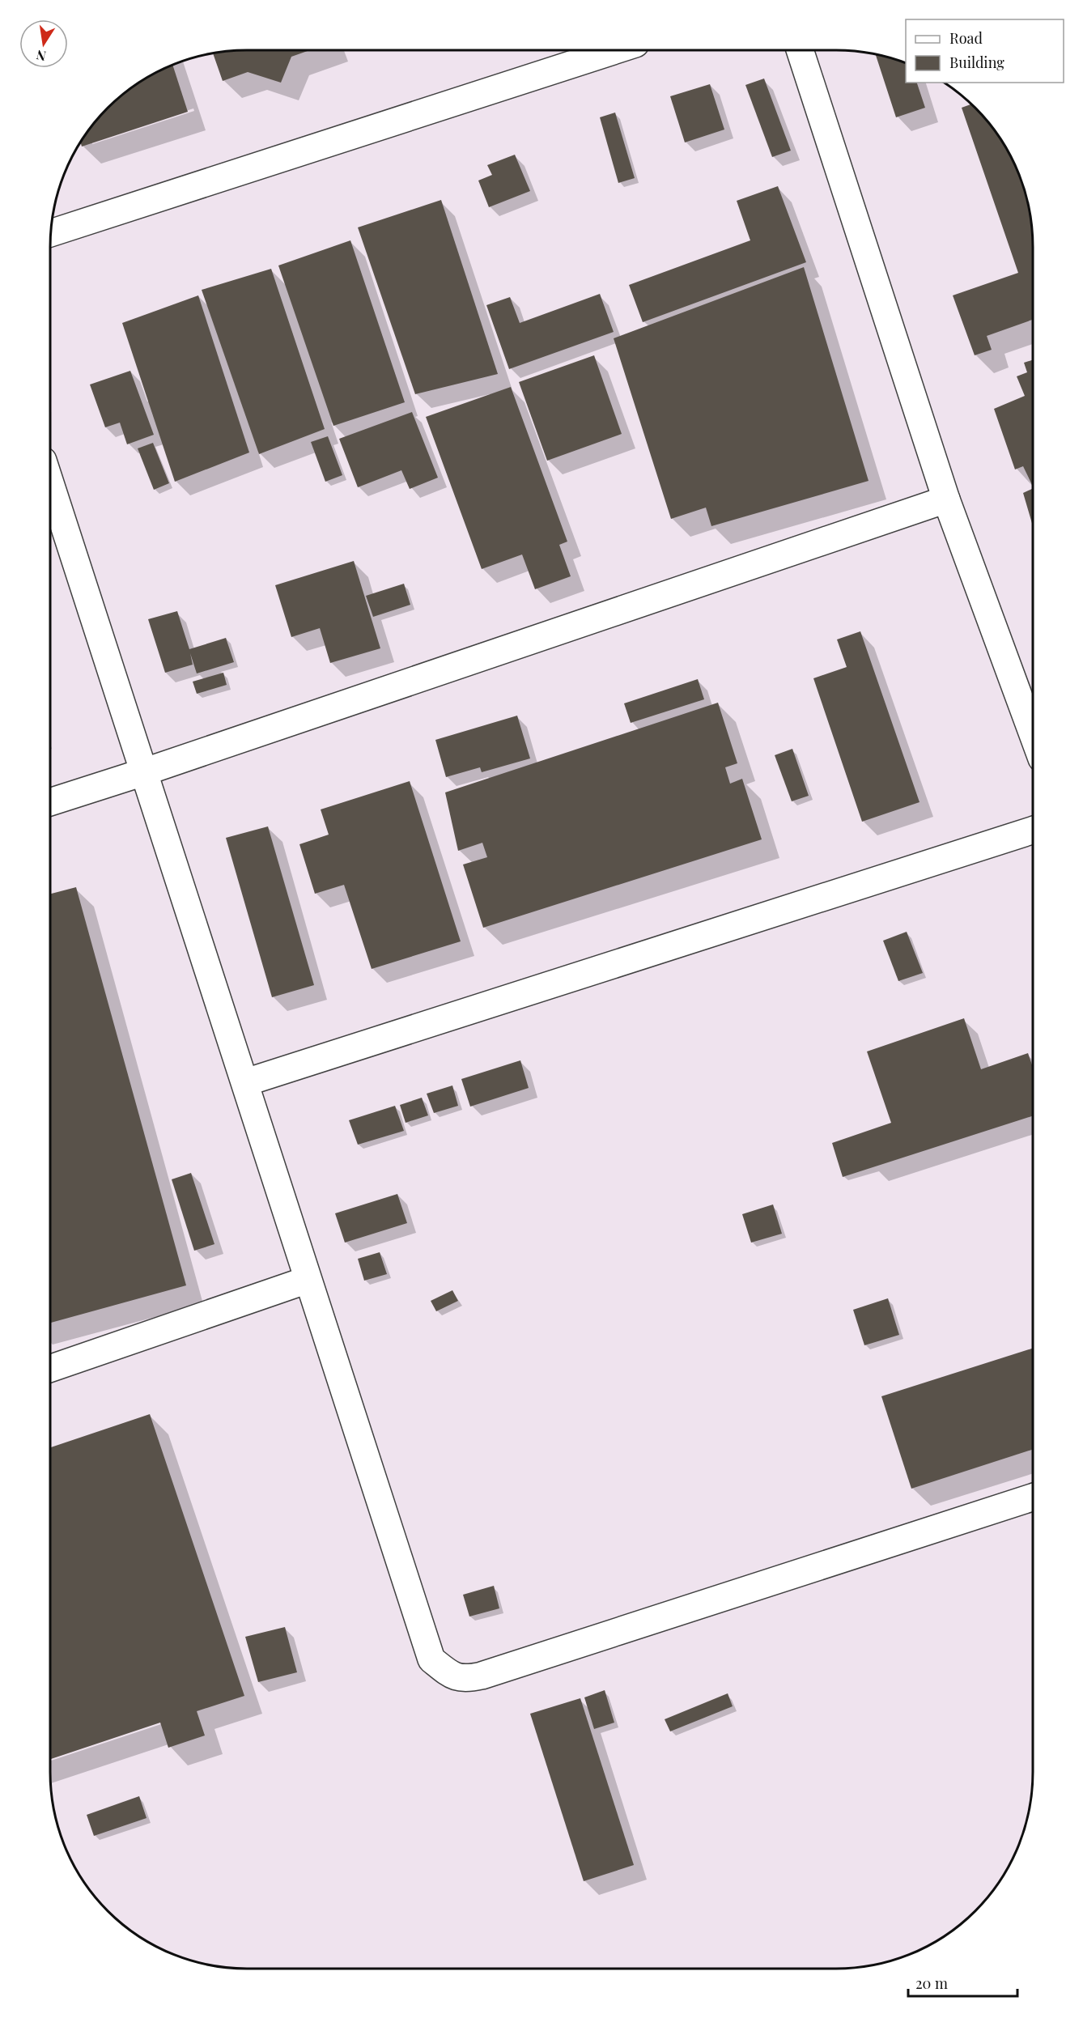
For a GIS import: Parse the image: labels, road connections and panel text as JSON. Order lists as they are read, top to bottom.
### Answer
{
  "legend": ["Road", "Building"],
  "scale_bar": "20 m",
  "north": "bottom"
}
